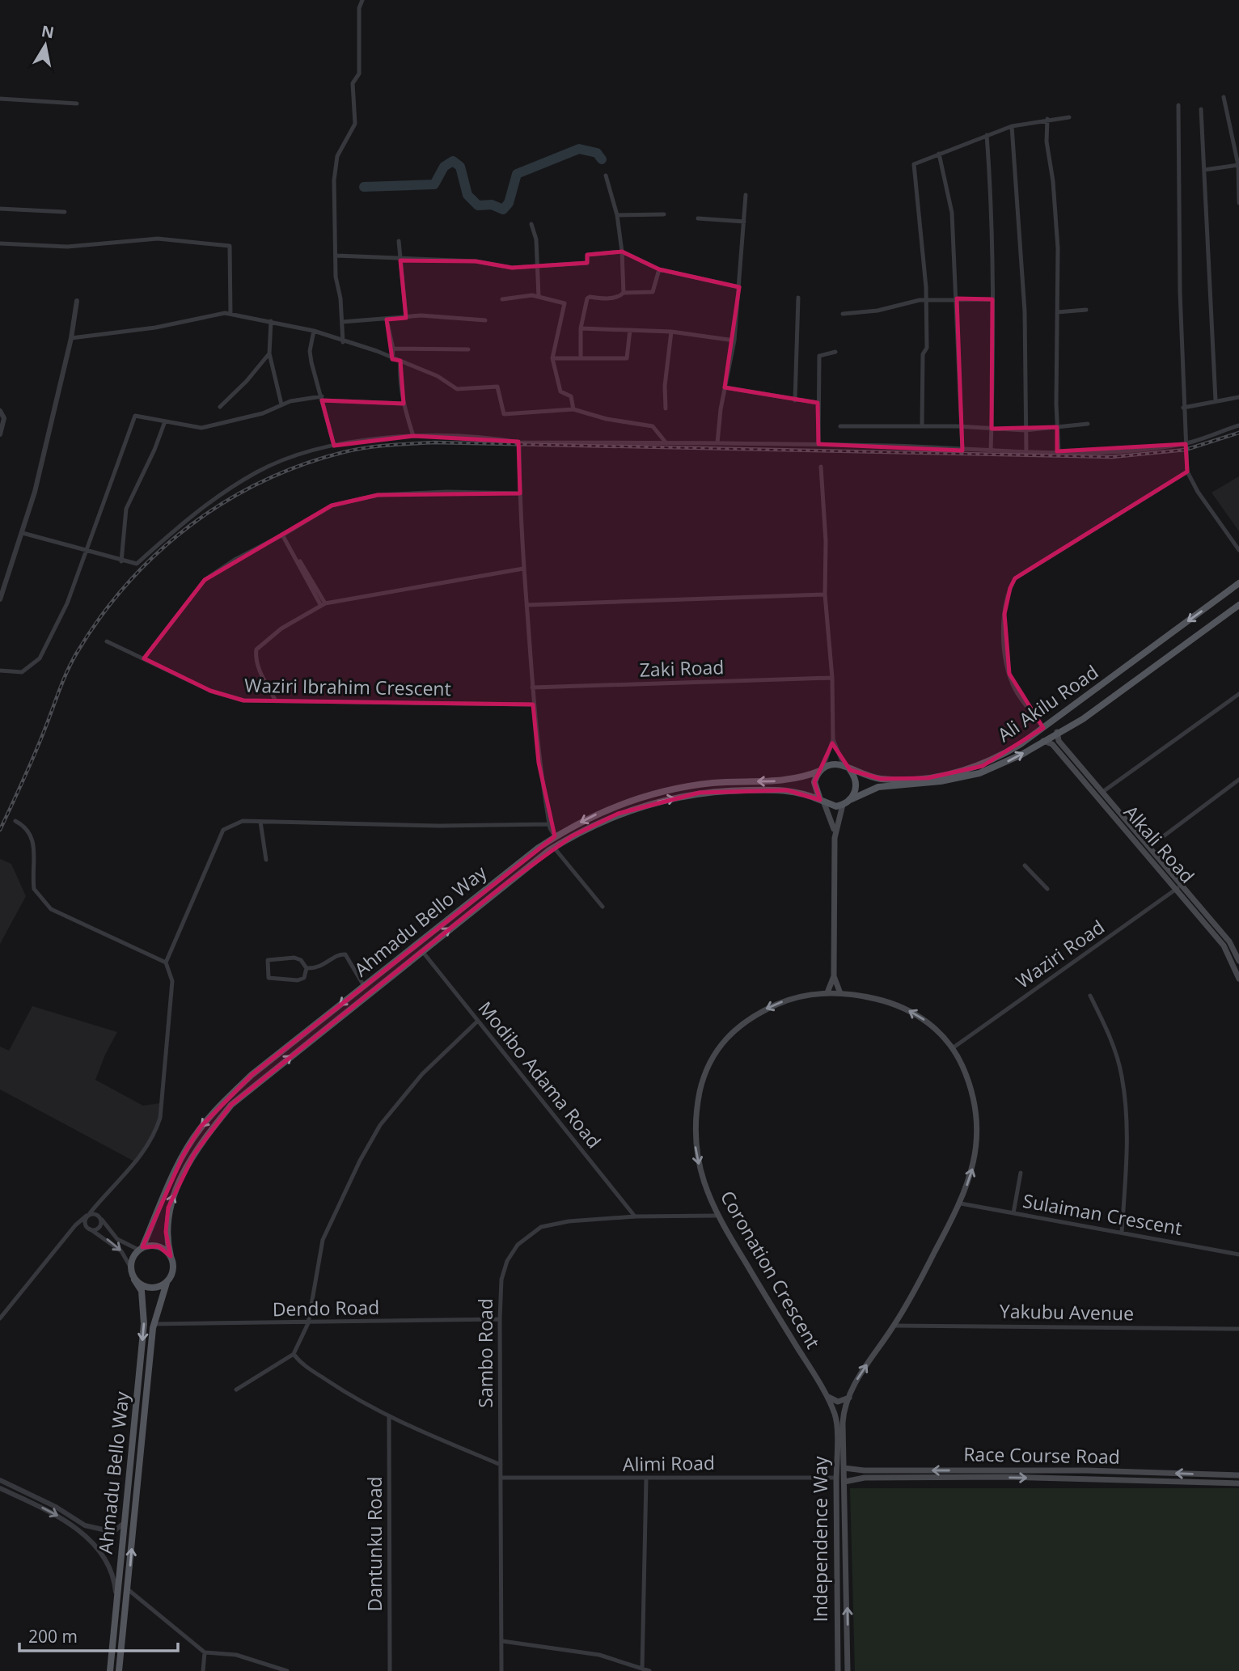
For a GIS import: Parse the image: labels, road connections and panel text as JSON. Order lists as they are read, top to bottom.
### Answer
{
  "streets": {
    "main road": [
      "Ali Akilu Road",
      "Alkali Road",
      "Ahmadu Bello Way",
      "Coronation Crescent",
      "Race Course Road",
      "Independence Way"
    ],
    "street": [
      "Zaki Road",
      "Waziri Ibrahim Crescent",
      "Waziri Road",
      "Modibo Adama Road",
      "Sulaiman Crescent",
      "Dendo Road",
      "Yakubu Avenue",
      "Sambo Road",
      "Alimi Road",
      "Dantunku Road"
    ]
  },
  "crossings": [
    ["Ali Akilu Road", "Alkali Road"],
    ["Ali Akilu Road", "Ahmadu Bello Way"],
    ["Alkali Road", "Waziri Road"],
    ["Ahmadu Bello Way", "Modibo Adama Road"],
    ["Ahmadu Bello Way", "Dendo Road"],
    ["Waziri Road", "Coronation Crescent"],
    ["Modibo Adama Road", "Sambo Road"],
    ["Sulaiman Crescent", "Coronation Crescent"],
    ["Coronation Crescent", "Yakubu Avenue"],
    ["Coronation Crescent", "Sambo Road"],
    ["Coronation Crescent", "Independence Way"],
    ["Dendo Road", "Sambo Road"],
    ["Sambo Road", "Alimi Road"],
    ["Race Course Road", "Independence Way"],
    ["Alimi Road", "Independence Way"]
  ],
  "scale_bar": "200 m",
  "north": "top"
}
